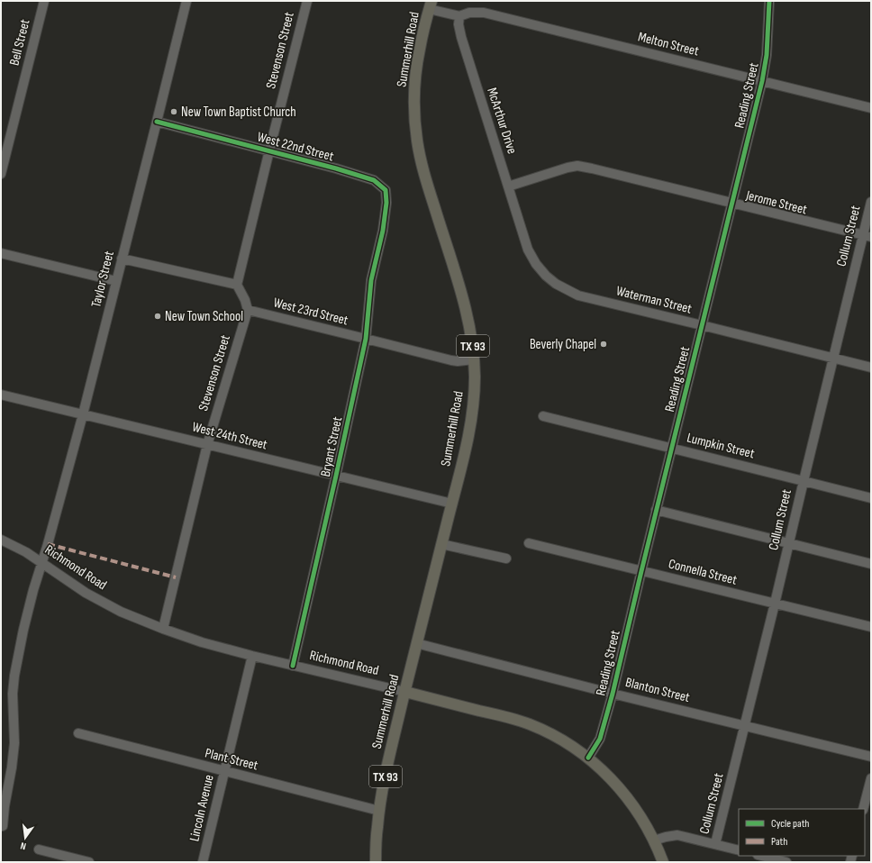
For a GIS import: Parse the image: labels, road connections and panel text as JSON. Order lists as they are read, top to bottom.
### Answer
{
  "streets": {
    "main road": ["Summerhill Road", "TX 93", "Richmond Road"],
    "street": [
      "Bell Street",
      "Melton Street",
      "Stevenson Street",
      "Reading Street",
      "McArthur Drive",
      "West 22nd Street",
      "Jerome Street",
      "Collum Street",
      "Taylor Street",
      "Waterman Street",
      "West 23rd Street",
      "West 24th Street",
      "Lumpkin Street",
      "Bryant Street",
      "Connella Street",
      "Blanton Street",
      "Plant Street",
      "Lincoln Avenue"
    ]
  },
  "crossings": [
    ["Melton Street", "Reading Street"],
    ["Melton Street", "McArthur Drive"],
    ["Summerhill Road", "West 23rd Street"],
    ["Summerhill Road", "West 24th Street"],
    ["Summerhill Road", "Richmond Road"],
    ["Summerhill Road", "Blanton Street"],
    ["Summerhill Road", "Plant Street"],
    ["Stevenson Street", "West 22nd Street"],
    ["Stevenson Street", "West 23rd Street"],
    ["Stevenson Street", "West 24th Street"],
    ["Stevenson Street", "Richmond Road"],
    ["Reading Street", "Jerome Street"],
    ["Reading Street", "Waterman Street"],
    ["Reading Street", "Lumpkin Street"],
    ["Reading Street", "Richmond Road"],
    ["Reading Street", "Connella Street"],
    ["Reading Street", "Blanton Street"],
    ["McArthur Drive", "Jerome Street"],
    ["McArthur Drive", "Waterman Street"],
    ["West 22nd Street", "Taylor Street"],
    ["West 22nd Street", "Bryant Street"],
    ["Jerome Street", "Collum Street"],
    ["Collum Street", "Waterman Street"],
    ["Collum Street", "Lumpkin Street"],
    ["Collum Street", "Connella Street"],
    ["Collum Street", "Blanton Street"],
    ["Taylor Street", "West 24th Street"],
    ["Taylor Street", "Richmond Road"],
    ["West 23rd Street", "Bryant Street"],
    ["West 24th Street", "Bryant Street"],
    ["Bryant Street", "Richmond Road"],
    ["Richmond Road", "Lincoln Avenue"],
    ["Plant Street", "Lincoln Avenue"]
  ],
  "places": ["New Town Baptist Church", "New Town School", "Beverly Chapel"],
  "legend": ["Cycle path", "Path"],
  "north": "bottom"
}
